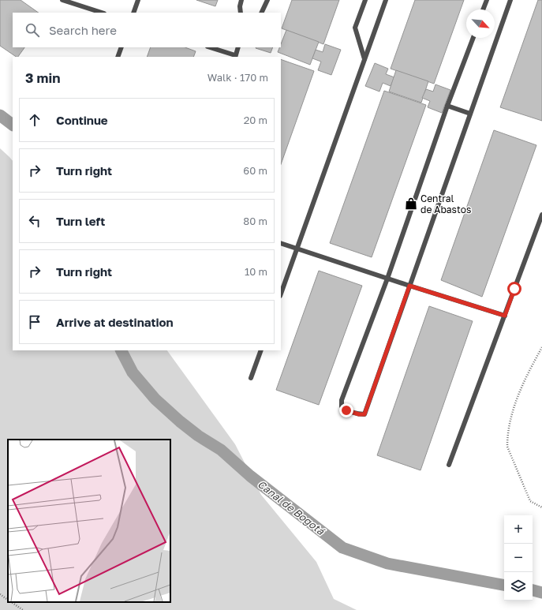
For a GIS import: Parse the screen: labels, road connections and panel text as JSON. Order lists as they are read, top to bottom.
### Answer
{
  "water": ["Canal de Bogotá"],
  "places": {
    "shop": ["Central de Abastos"]
  },
  "north": "bottom right",
  "page": {
    "search": "Search here",
    "heading": ["3 min", "Walk · 170 m"],
    "list": [
      ["Continue", "20 m"],
      ["Turn right", "60 m"],
      ["Turn left", "80 m"],
      ["Turn right", "10 m"],
      "Arrive at destination"
    ],
    "map_buttons": ["+", "−"]
  }
}
